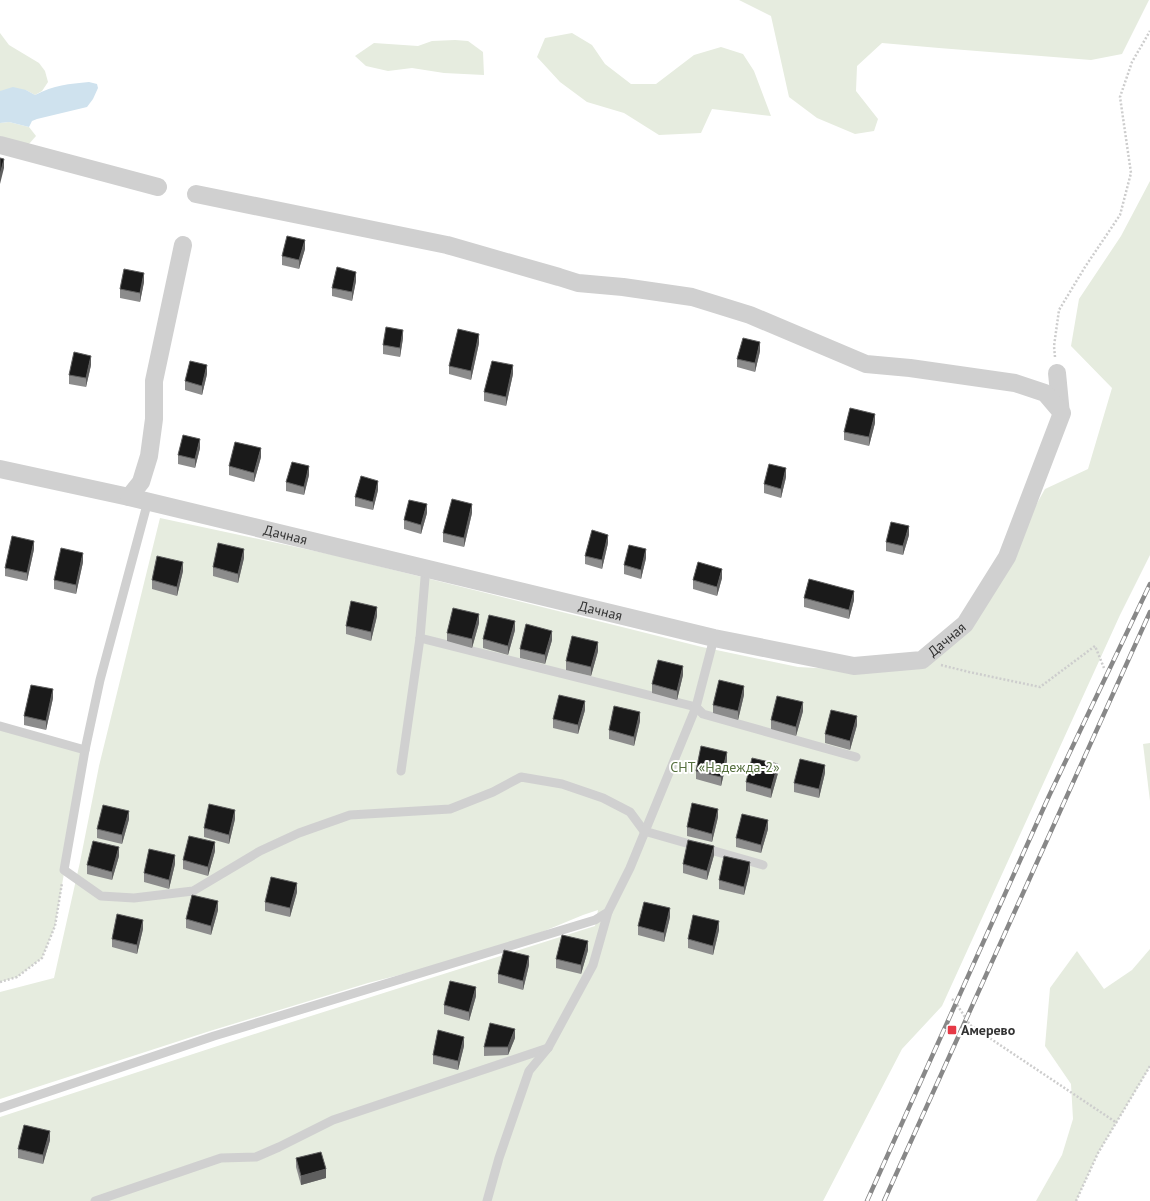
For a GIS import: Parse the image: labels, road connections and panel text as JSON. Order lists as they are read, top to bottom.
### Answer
{
  "streets": {
    "street": ["Дачная"]
  },
  "parks": ["СНТ «Надежда-2»"],
  "places": {
    "transit": ["Амерево"]
  }
}
